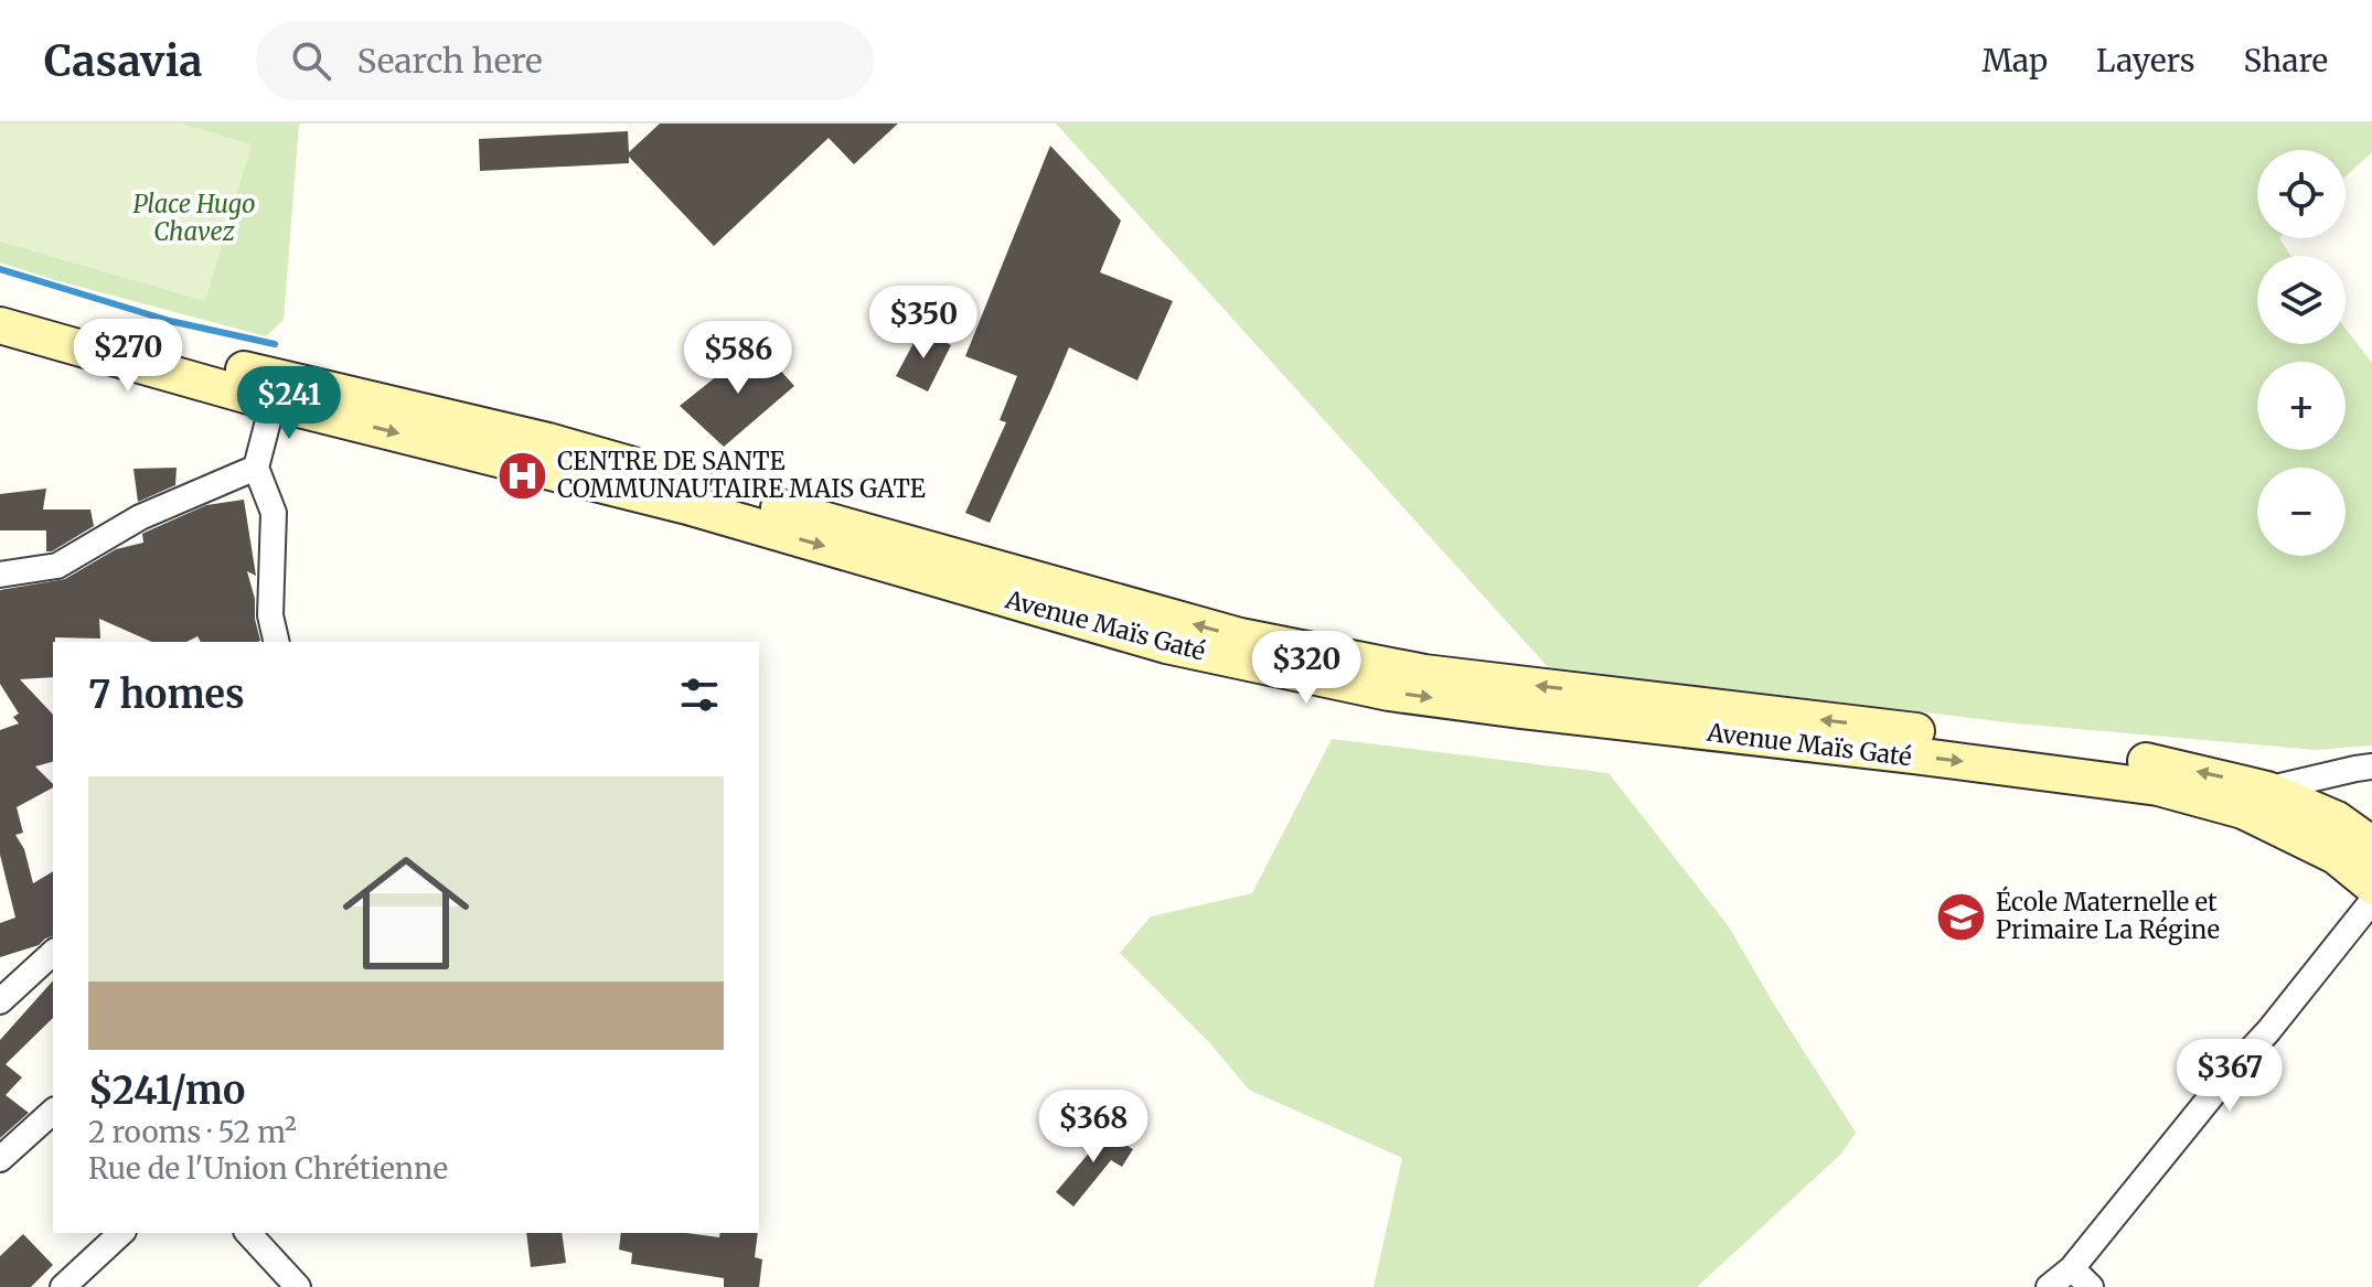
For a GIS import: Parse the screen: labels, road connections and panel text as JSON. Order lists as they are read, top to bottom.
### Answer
{
  "streets": {
    "main road": ["Avenue Maïs Gaté"]
  },
  "parks": ["Place Hugo Chavez"],
  "places": {
    "hospital": ["CENTRE DE SANTE COMMUNAUTAIRE MAIS GATE"],
    "school or university": ["École Maternelle et Primaire La Régine"]
  },
  "page": {
    "header": "Casavia",
    "search": "Search here",
    "nav": ["Map", "Layers", "Share"],
    "map_buttons": ["+", "−"],
    "price": [
      "$350",
      "$270",
      "$586",
      "$241",
      "$320",
      "$367",
      "$368"
    ],
    "heading": "7 homes",
    "list": [
      {
        "name": "$241/mo",
        "note": "2 rooms · 52 m² · Rue de l'Union Chrétienne"
      }
    ]
  }
}
